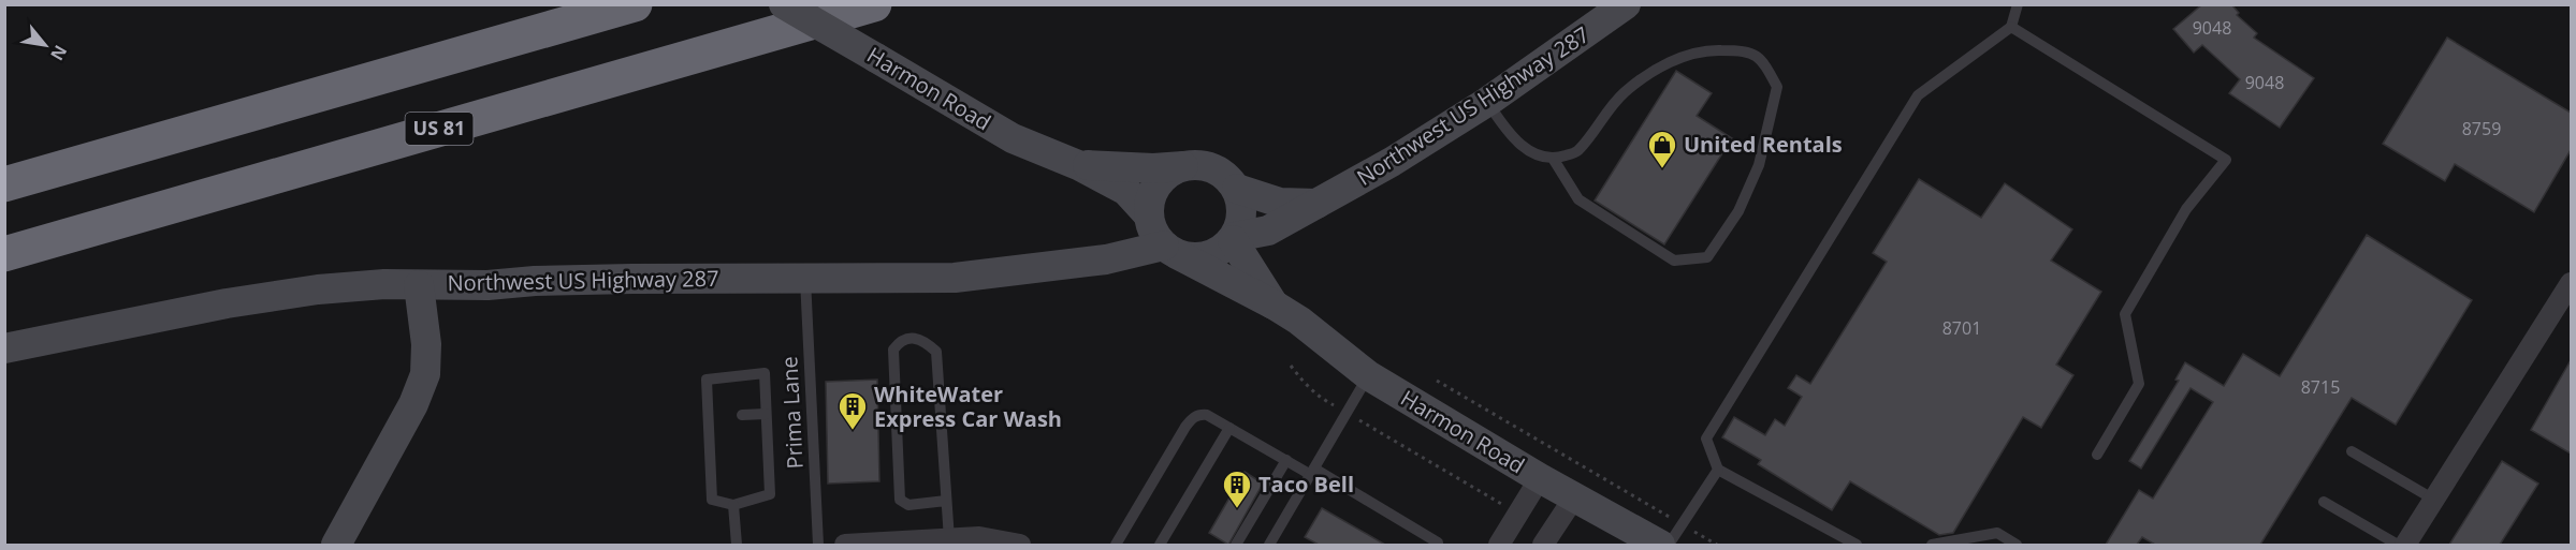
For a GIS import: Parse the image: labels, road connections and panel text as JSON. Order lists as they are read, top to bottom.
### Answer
{
  "streets": {
    "highway": ["US 81"],
    "main road": ["Harmon Road", "Northwest US Highway 287"],
    "lane": ["Prima Lane"]
  },
  "crossings": [
    ["Harmon Road", "Northwest US Highway 287"],
    ["Northwest US Highway 287", "Prima Lane"]
  ],
  "places": {
    "shop": ["United Rentals"],
    "building": ["WhiteWater Express Car Wash", "Taco Bell"]
  },
  "house_numbers": [
    "9048",
    "9048",
    "8759",
    "8701",
    "8715"
  ],
  "north": "bottom right"
}
